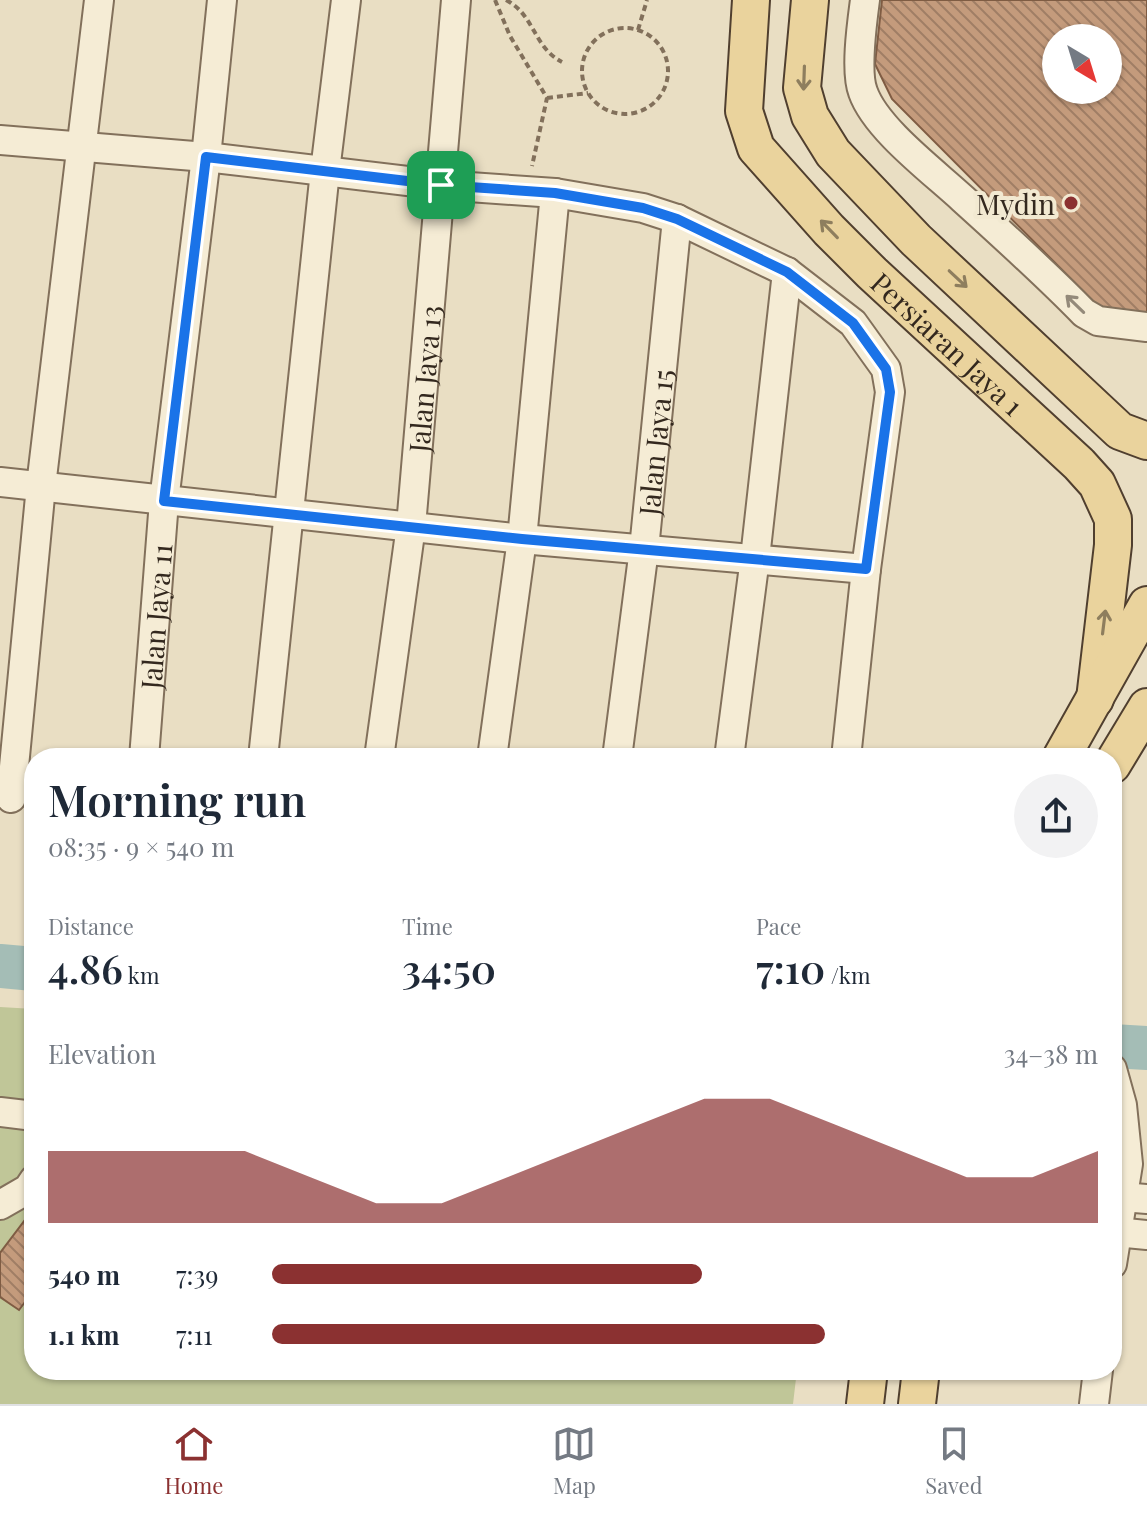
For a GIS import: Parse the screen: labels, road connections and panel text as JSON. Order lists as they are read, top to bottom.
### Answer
{
  "streets": {
    "main road": ["Persiaran Jaya 1"],
    "street": ["Jalan Jaya 13", "Jalan Jaya 15", "Jalan Jaya 11"]
  },
  "places": ["Mydin"],
  "north": "bottom right",
  "page": {
    "heading": ["Morning run", "08:35 · 9 × 540 m"],
    "stats": [
      ["Distance", "4.86 km"],
      ["Time", "34:50"],
      ["Pace", "7:10 /km"]
    ],
    "chart": ["Elevation", "34–38 m"],
    "list": [
      {
        "name": "540 m",
        "note": "7:39"
      },
      {
        "name": "1.1 km",
        "note": "7:11"
      }
    ],
    "tabs": ["Home", "Map", "Saved"]
  }
}
